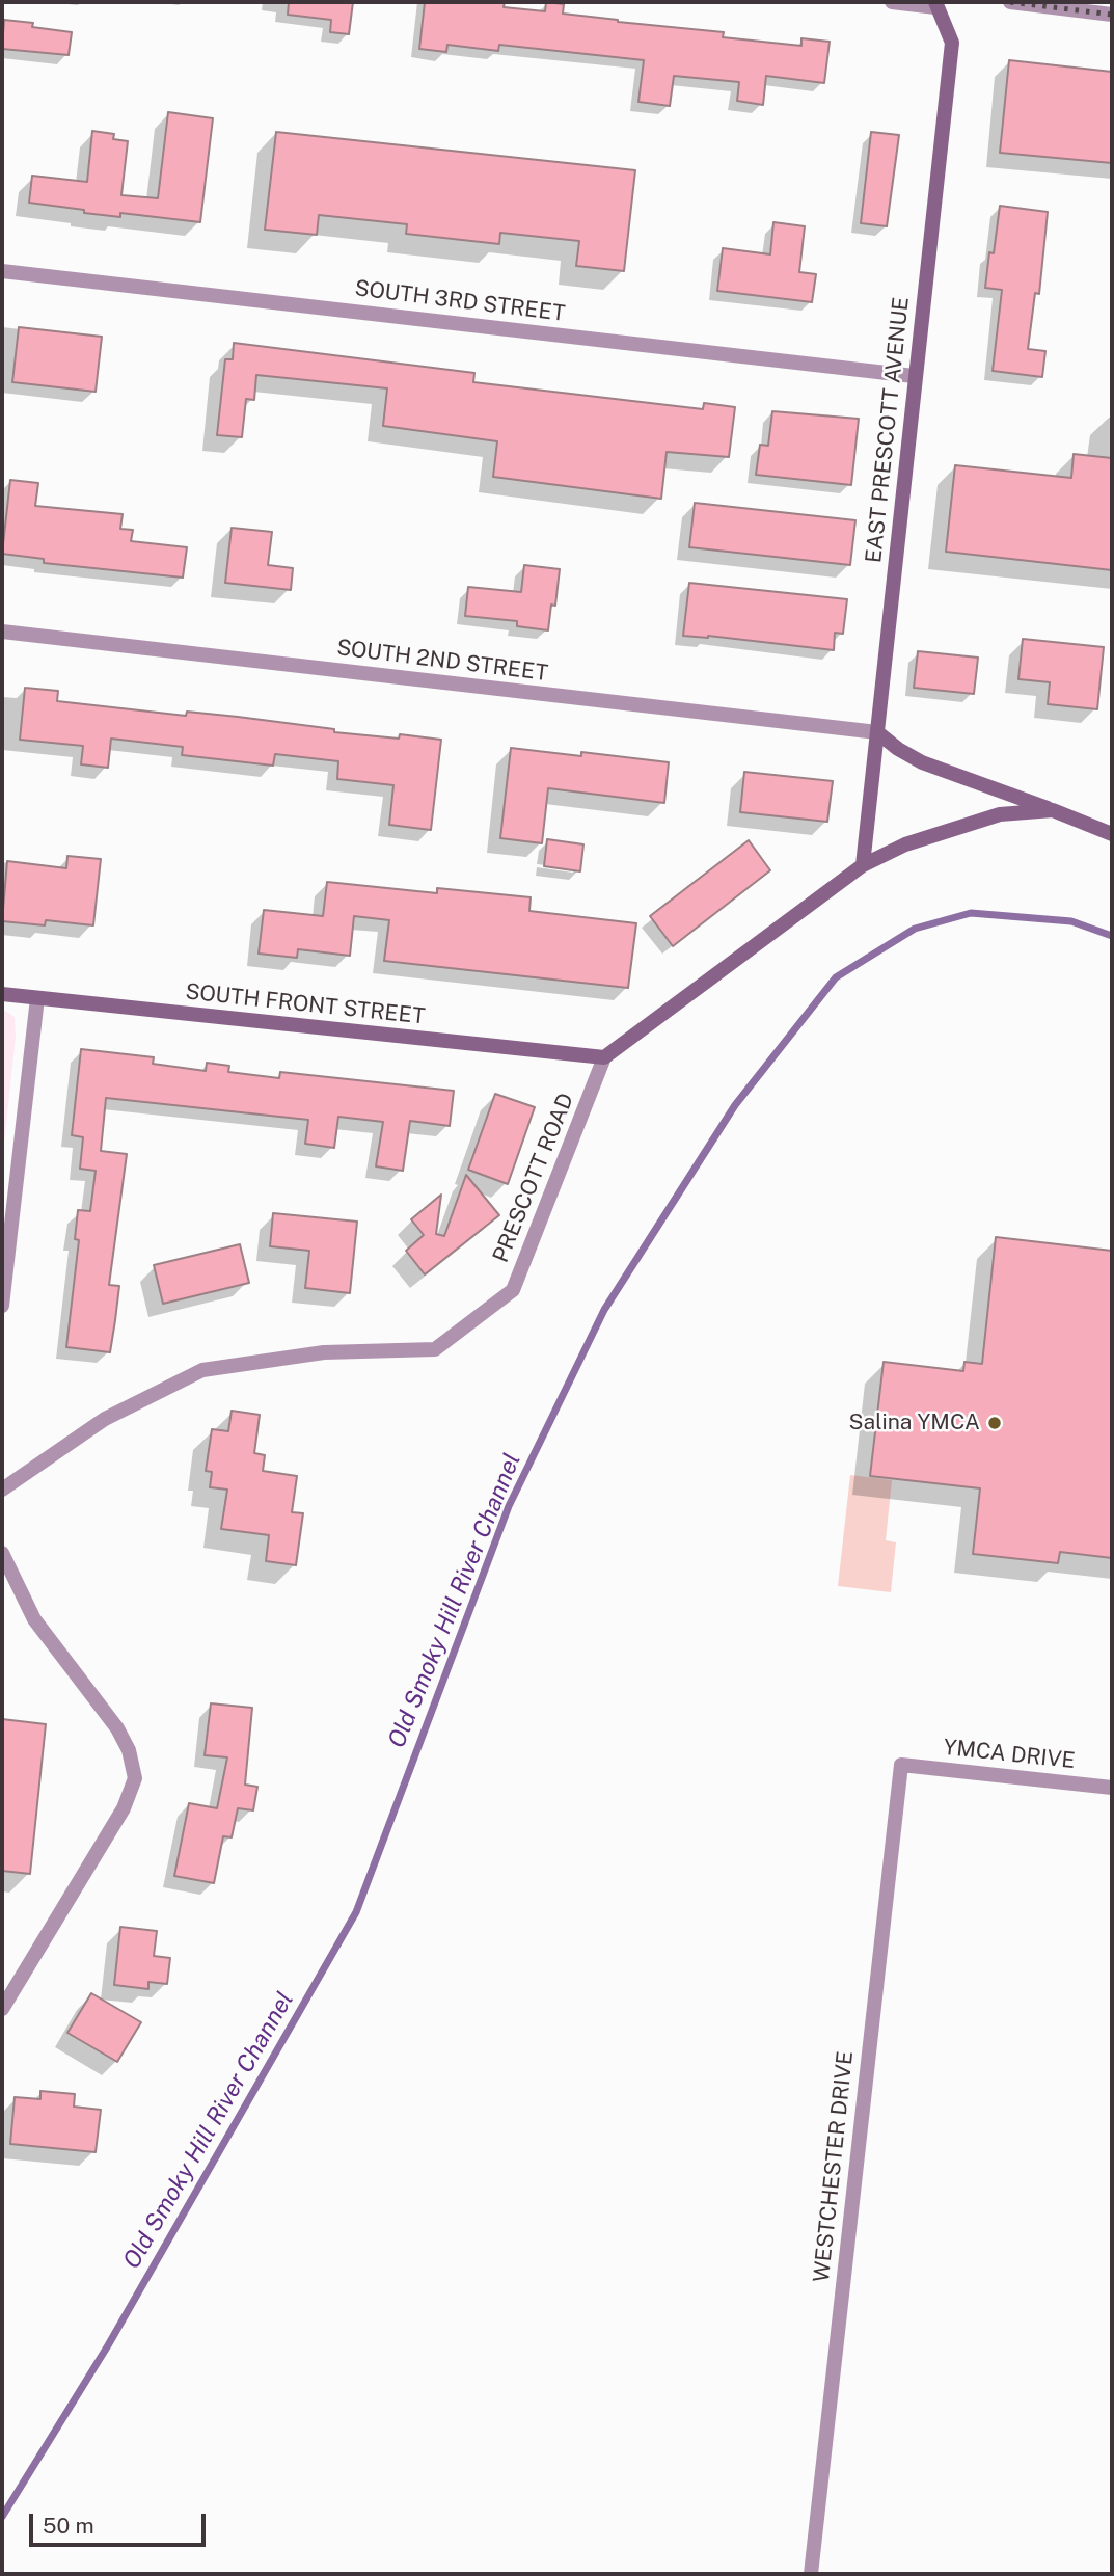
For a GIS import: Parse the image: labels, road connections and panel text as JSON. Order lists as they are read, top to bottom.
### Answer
{
  "streets": {
    "street": [
      "SOUTH 3RD STREET",
      "EAST PRESCOTT AVENUE",
      "SOUTH 2ND STREET",
      "SOUTH FRONT STREET",
      "PRESCOTT ROAD",
      "YMCA DRIVE",
      "WESTCHESTER DRIVE"
    ]
  },
  "crossings": [
    ["SOUTH 3RD STREET", "EAST PRESCOTT AVENUE"],
    ["EAST PRESCOTT AVENUE", "SOUTH 2ND STREET"],
    ["SOUTH FRONT STREET", "PRESCOTT ROAD"],
    ["YMCA DRIVE", "WESTCHESTER DRIVE"]
  ],
  "water": ["Old Smoky Hill River Channel"],
  "places": ["Salina YMCA"],
  "scale_bar": "50 m"
}
